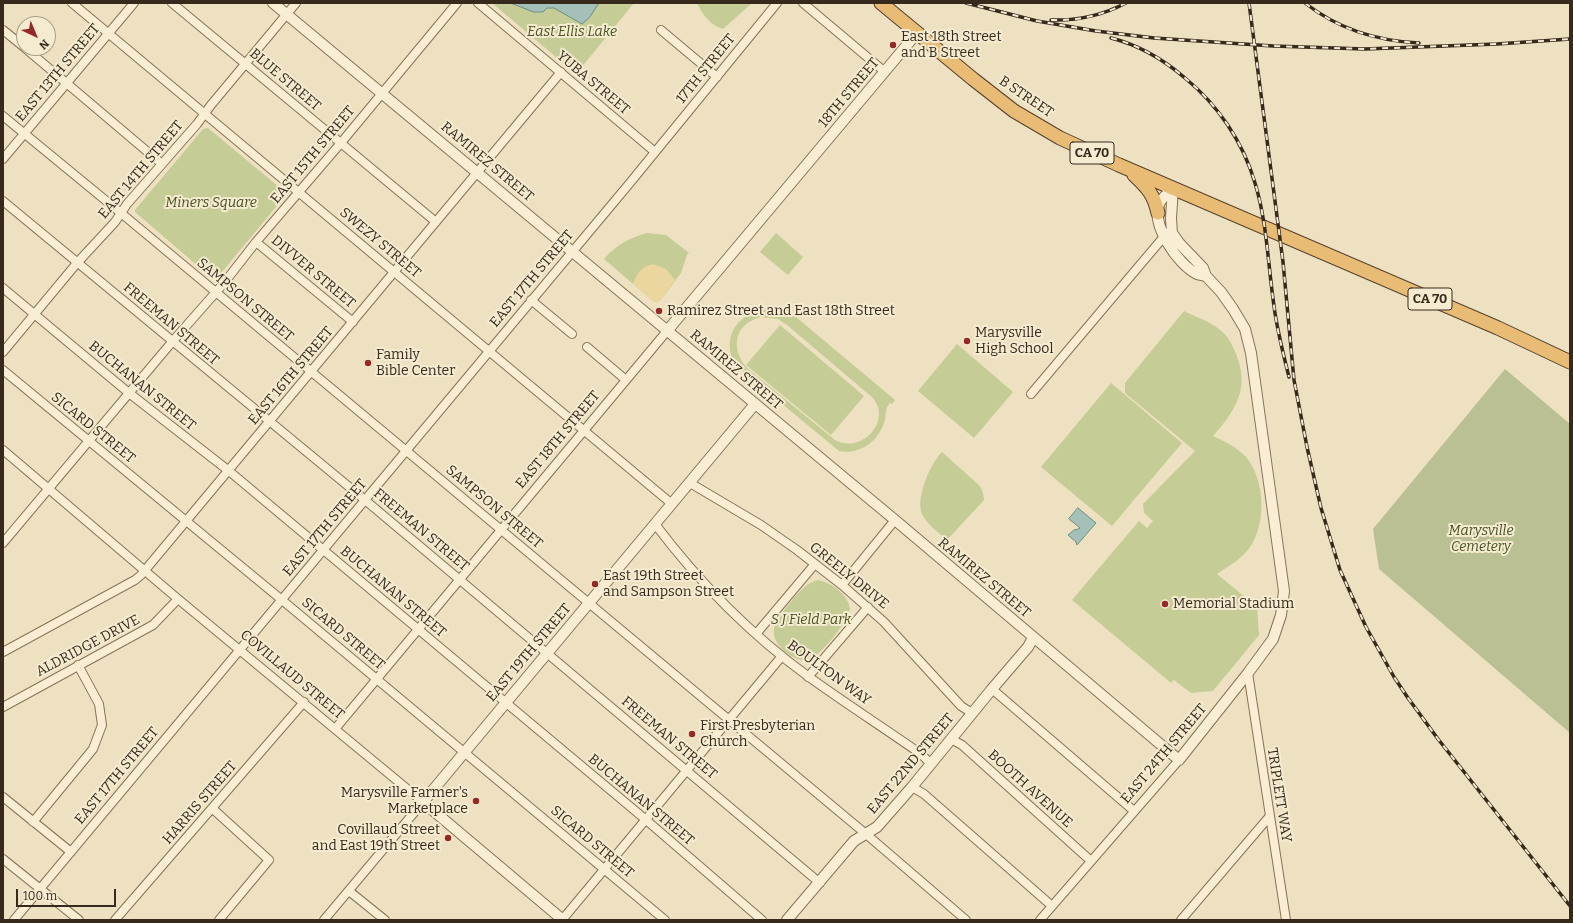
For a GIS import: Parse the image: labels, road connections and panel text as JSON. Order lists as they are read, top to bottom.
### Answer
{
  "streets": {
    "highway": ["B STREET", "CA 70"],
    "street": [
      "17TH STREET",
      "EAST 13TH STREET",
      "BLUE STREET",
      "YUBA STREET",
      "18TH STREET",
      "EAST 15TH STREET",
      "RAMIREZ STREET",
      "EAST 14TH STREET",
      "SWEZY STREET",
      "DIVVER STREET",
      "EAST 17TH STREET",
      "SAMPSON STREET",
      "FREEMAN STREET",
      "EAST 16TH STREET",
      "BUCHANAN STREET",
      "SICARD STREET",
      "EAST 18TH STREET",
      "GREELY DRIVE",
      "ALDRIDGE DRIVE",
      "EAST 19TH STREET",
      "BOULTON WAY",
      "COVILLAUD STREET",
      "EAST 24TH STREET",
      "EAST 22ND STREET",
      "BOOTH AVENUE",
      "TRIPLETT WAY",
      "HARRIS STREET"
    ]
  },
  "crossings": [
    ["17TH STREET", "YUBA STREET"],
    ["17TH STREET", "EAST 17TH STREET"],
    ["EAST 13TH STREET", "SWEZY STREET"],
    ["EAST 13TH STREET", "SAMPSON STREET"],
    ["BLUE STREET", "EAST 15TH STREET"],
    ["BLUE STREET", "EAST 14TH STREET"],
    ["BLUE STREET", "EAST 16TH STREET"],
    ["YUBA STREET", "EAST 17TH STREET"],
    ["YUBA STREET", "EAST 16TH STREET"],
    ["18TH STREET", "B STREET"],
    ["18TH STREET", "EAST 18TH STREET"],
    ["B STREET", "CA 70"],
    ["EAST 15TH STREET", "RAMIREZ STREET"],
    ["EAST 15TH STREET", "SWEZY STREET"],
    ["EAST 15TH STREET", "DIVVER STREET"],
    ["EAST 15TH STREET", "SAMPSON STREET"],
    ["EAST 15TH STREET", "FREEMAN STREET"],
    ["EAST 15TH STREET", "BUCHANAN STREET"],
    ["EAST 15TH STREET", "SICARD STREET"],
    ["EAST 15TH STREET", "COVILLAUD STREET"],
    ["RAMIREZ STREET", "EAST 14TH STREET"],
    ["RAMIREZ STREET", "EAST 17TH STREET"],
    ["RAMIREZ STREET", "EAST 16TH STREET"],
    ["RAMIREZ STREET", "EAST 18TH STREET"],
    ["RAMIREZ STREET", "EAST 19TH STREET"],
    ["RAMIREZ STREET", "EAST 24TH STREET"],
    ["RAMIREZ STREET", "EAST 22ND STREET"],
    ["EAST 14TH STREET", "SWEZY STREET"],
    ["EAST 14TH STREET", "SAMPSON STREET"],
    ["EAST 14TH STREET", "FREEMAN STREET"],
    ["EAST 14TH STREET", "BUCHANAN STREET"],
    ["SWEZY STREET", "EAST 17TH STREET"],
    ["SWEZY STREET", "EAST 16TH STREET"],
    ["SWEZY STREET", "EAST 18TH STREET"],
    ["SWEZY STREET", "EAST 19TH STREET"],
    ["DIVVER STREET", "EAST 16TH STREET"],
    ["EAST 17TH STREET", "SAMPSON STREET"],
    ["EAST 17TH STREET", "FREEMAN STREET"],
    ["EAST 17TH STREET", "BUCHANAN STREET"],
    ["EAST 17TH STREET", "SICARD STREET"],
    ["EAST 17TH STREET", "COVILLAUD STREET"],
    ["SAMPSON STREET", "EAST 16TH STREET"],
    ["SAMPSON STREET", "EAST 18TH STREET"],
    ["SAMPSON STREET", "EAST 19TH STREET"],
    ["SAMPSON STREET", "EAST 22ND STREET"],
    ["FREEMAN STREET", "EAST 16TH STREET"],
    ["FREEMAN STREET", "EAST 18TH STREET"],
    ["FREEMAN STREET", "EAST 19TH STREET"],
    ["FREEMAN STREET", "EAST 22ND STREET"],
    ["EAST 16TH STREET", "BUCHANAN STREET"],
    ["EAST 16TH STREET", "SICARD STREET"],
    ["EAST 16TH STREET", "COVILLAUD STREET"],
    ["BUCHANAN STREET", "EAST 18TH STREET"],
    ["BUCHANAN STREET", "EAST 19TH STREET"],
    ["SICARD STREET", "EAST 18TH STREET"],
    ["SICARD STREET", "EAST 19TH STREET"],
    ["EAST 18TH STREET", "COVILLAUD STREET"],
    ["GREELY DRIVE", "EAST 19TH STREET"],
    ["GREELY DRIVE", "EAST 22ND STREET"],
    ["ALDRIDGE DRIVE", "COVILLAUD STREET"],
    ["EAST 19TH STREET", "BOULTON WAY"],
    ["EAST 19TH STREET", "COVILLAUD STREET"],
    ["BOULTON WAY", "EAST 22ND STREET"],
    ["COVILLAUD STREET", "HARRIS STREET"],
    ["EAST 24TH STREET", "BOOTH AVENUE"],
    ["EAST 24TH STREET", "TRIPLETT WAY"],
    ["EAST 22ND STREET", "BOOTH AVENUE"]
  ],
  "parks": [
    "East Ellis Lake",
    "Miners Square",
    "Marysville Cemetery",
    "S J Field Park"
  ],
  "places": [
    "East 18th Street and B Street",
    "Ramirez Street and East 18th Street",
    "Marysville High School",
    "Family Bible Center",
    "East 19th Street and Sampson Street",
    "Memorial Stadium",
    "First Presbyterian Church",
    "Marysville Farmer's Marketplace",
    "Covillaud Street and East 19th Street"
  ],
  "scale_bar": "100 m",
  "north": "bottom right"
}
